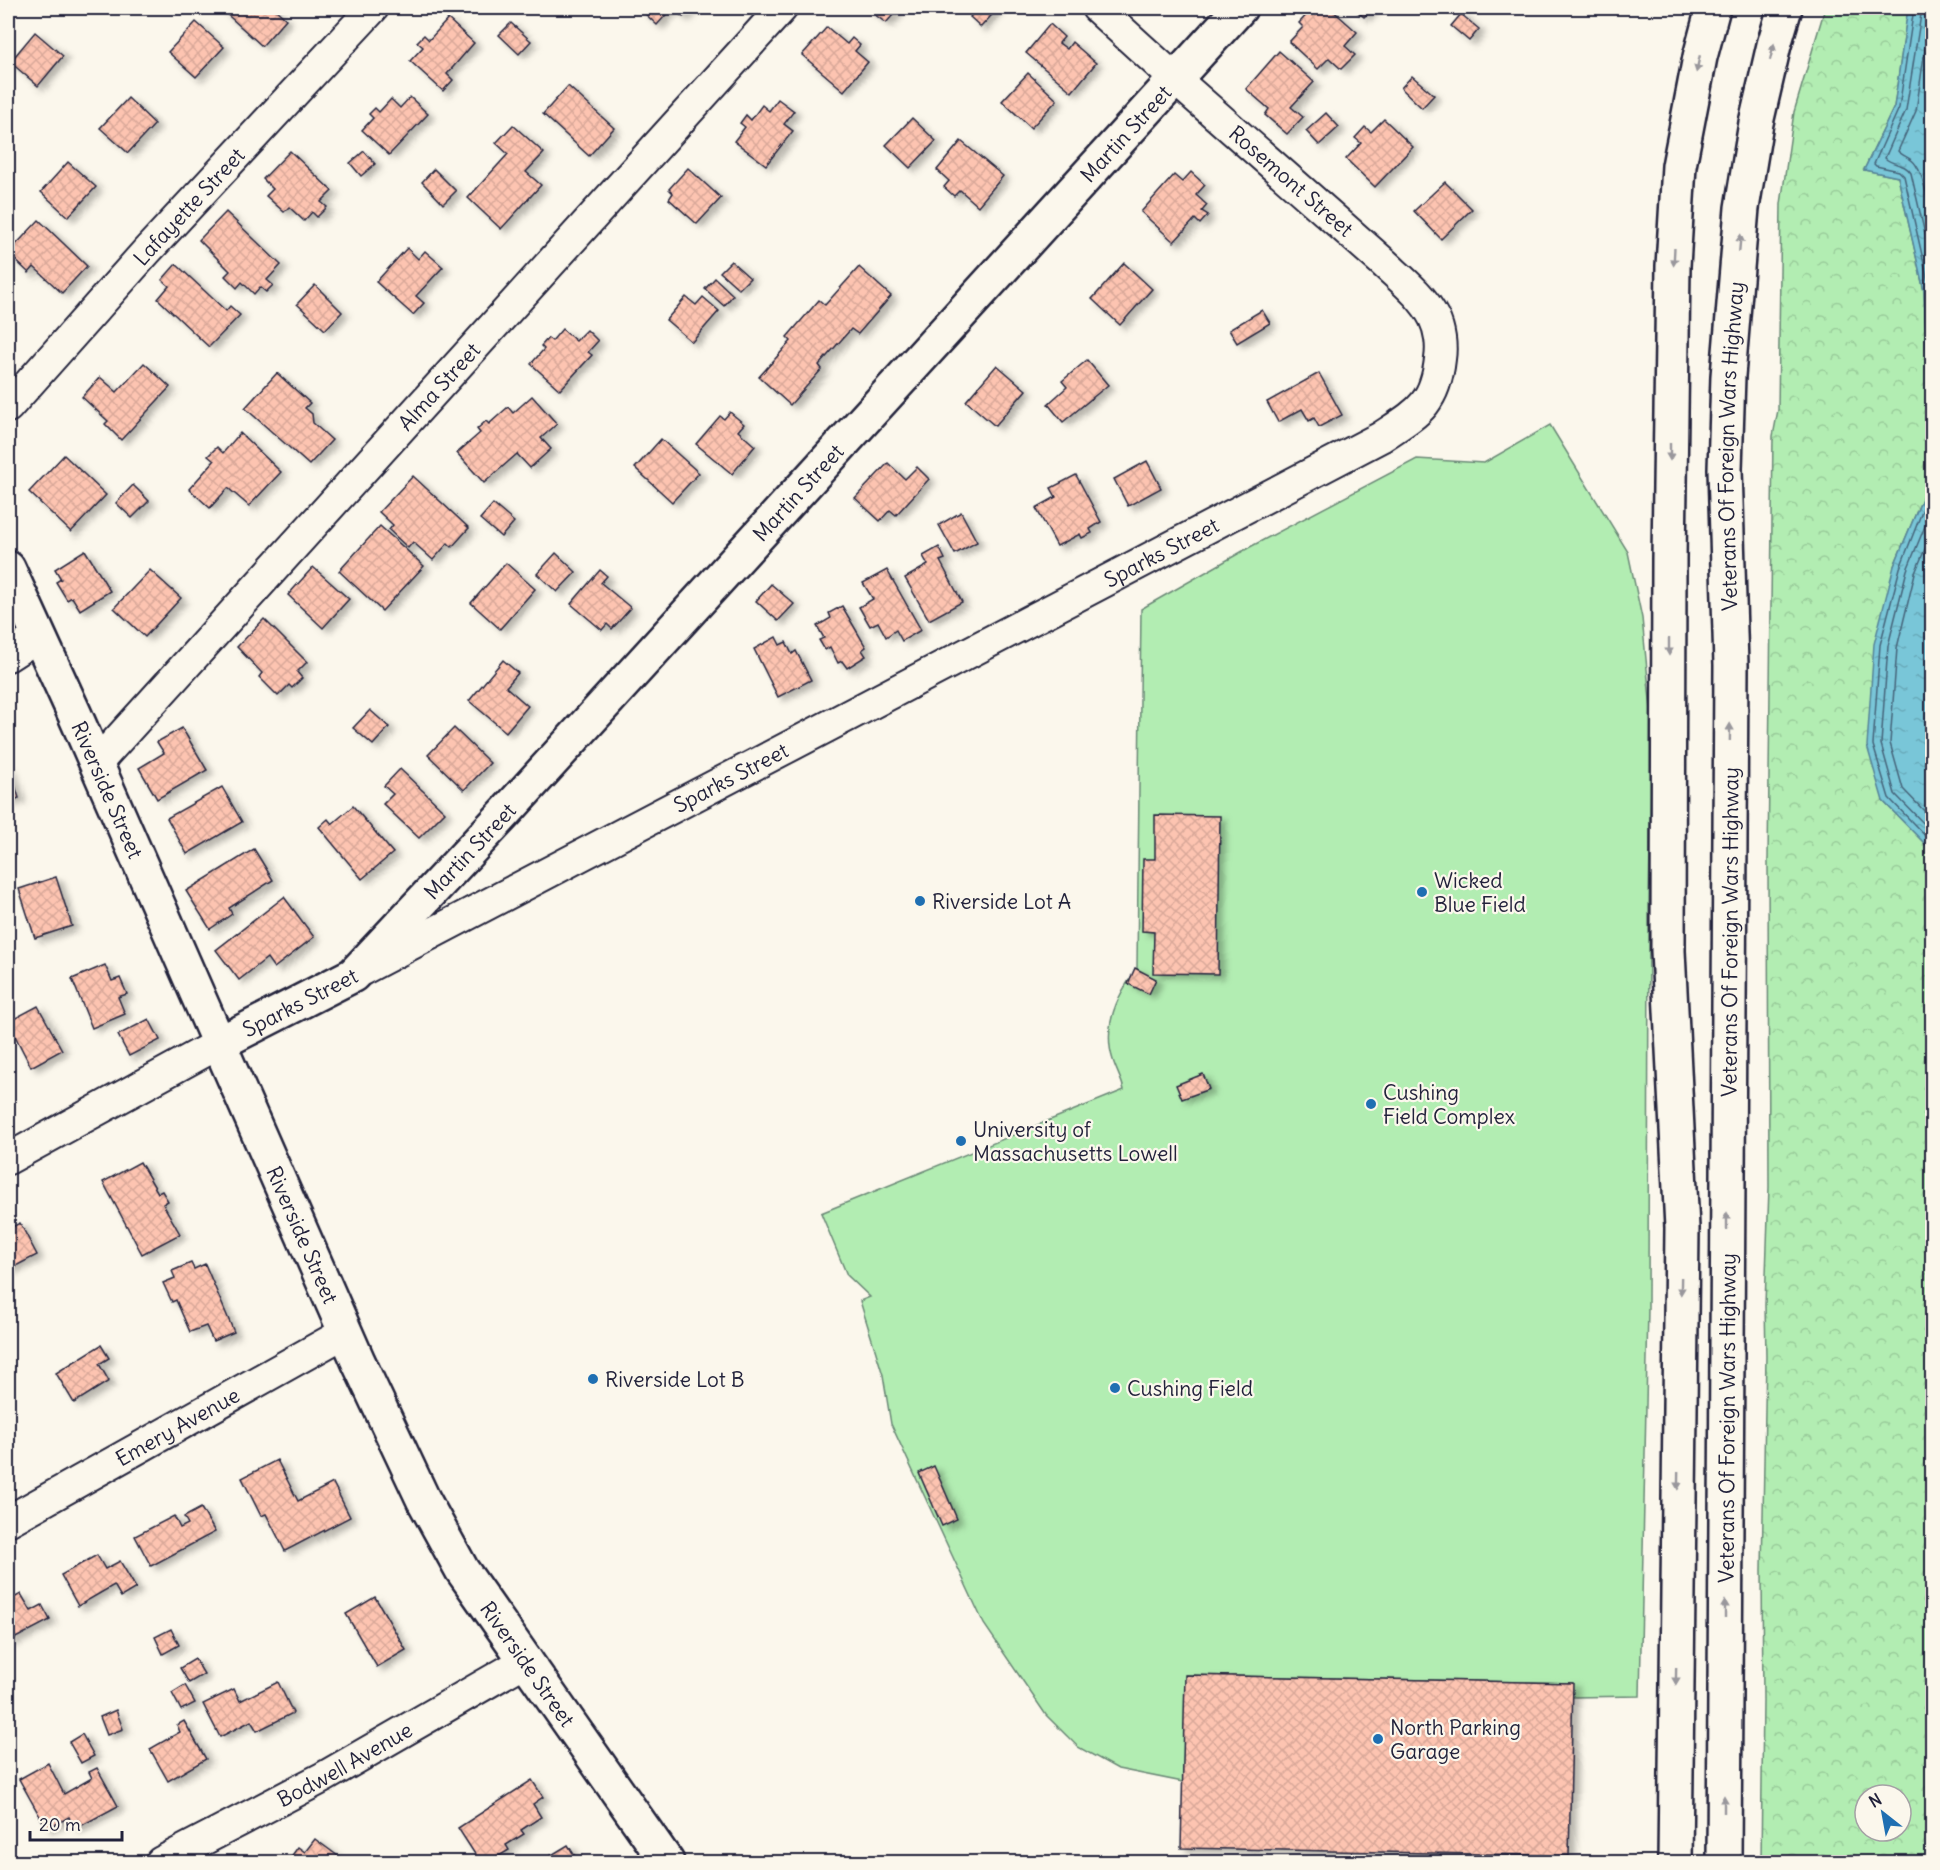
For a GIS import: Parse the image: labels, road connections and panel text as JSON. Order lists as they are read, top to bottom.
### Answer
{
  "streets": {
    "main road": [
      "Martin Street",
      "Veterans Of Foreign Wars Highway",
      "Sparks Street",
      "Riverside Street"
    ],
    "street": [
      "Rosemont Street",
      "Lafayette Street",
      "Alma Street",
      "Emery Avenue",
      "Bodwell Avenue"
    ]
  },
  "crossings": [
    ["Martin Street", "Rosemont Street"],
    ["Martin Street", "Sparks Street"],
    ["Rosemont Street", "Sparks Street"],
    ["Alma Street", "Riverside Street"],
    ["Sparks Street", "Riverside Street"],
    ["Riverside Street", "Emery Avenue"],
    ["Riverside Street", "Bodwell Avenue"]
  ],
  "places": [
    "Wicked Blue Field",
    "Riverside Lot A",
    "Cushing Field Complex",
    "University of Massachusetts Lowell",
    "Riverside Lot B",
    "Cushing Field",
    "North Parking Garage"
  ],
  "scale_bar": "20 m",
  "north": "top left"
}
